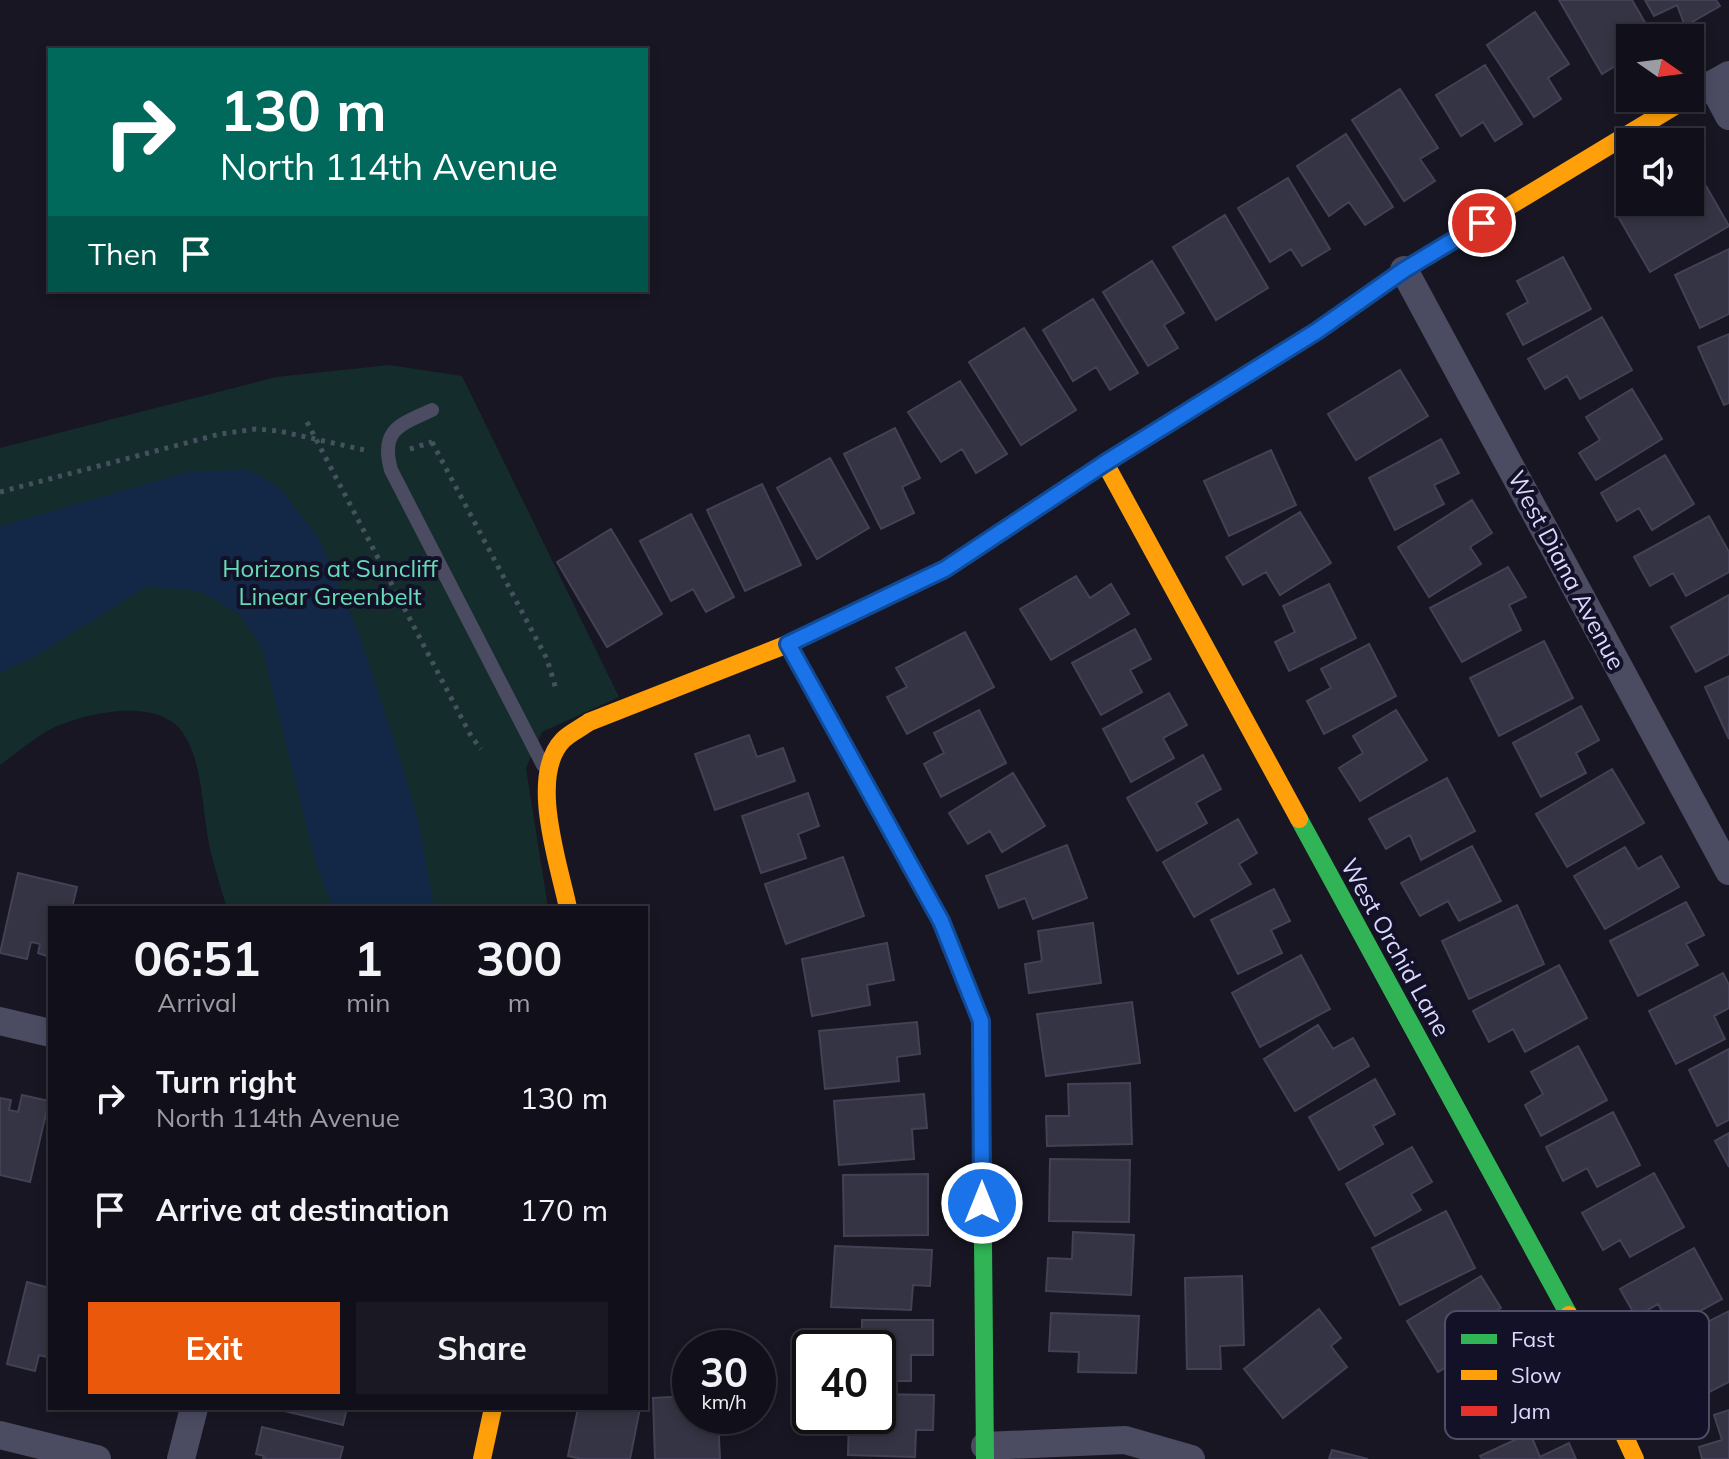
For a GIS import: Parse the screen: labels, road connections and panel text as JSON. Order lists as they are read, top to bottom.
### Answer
{
  "streets": {
    "street": ["West Diana Avenue", "West Orchid Lane"]
  },
  "parks": ["Horizons at Suncliff Linear Greenbelt"],
  "legend": ["Fast", "Slow", "Jam"],
  "north": "right",
  "page": {
    "turn": ["130 m", "North 114th Avenue"],
    "then": "Then",
    "eta": [
      "06:51",
      "Arrival",
      "1",
      "min",
      "300",
      "m"
    ],
    "list": [
      {
        "name": "Turn right",
        "note": "North 114th Avenue",
        "value": "130 m"
      },
      {
        "name": "Arrive at destination",
        "value": "170 m"
      }
    ],
    "buttons": ["Exit", "Share"],
    "speed": "30 km/h",
    "limit": "40"
  }
}
